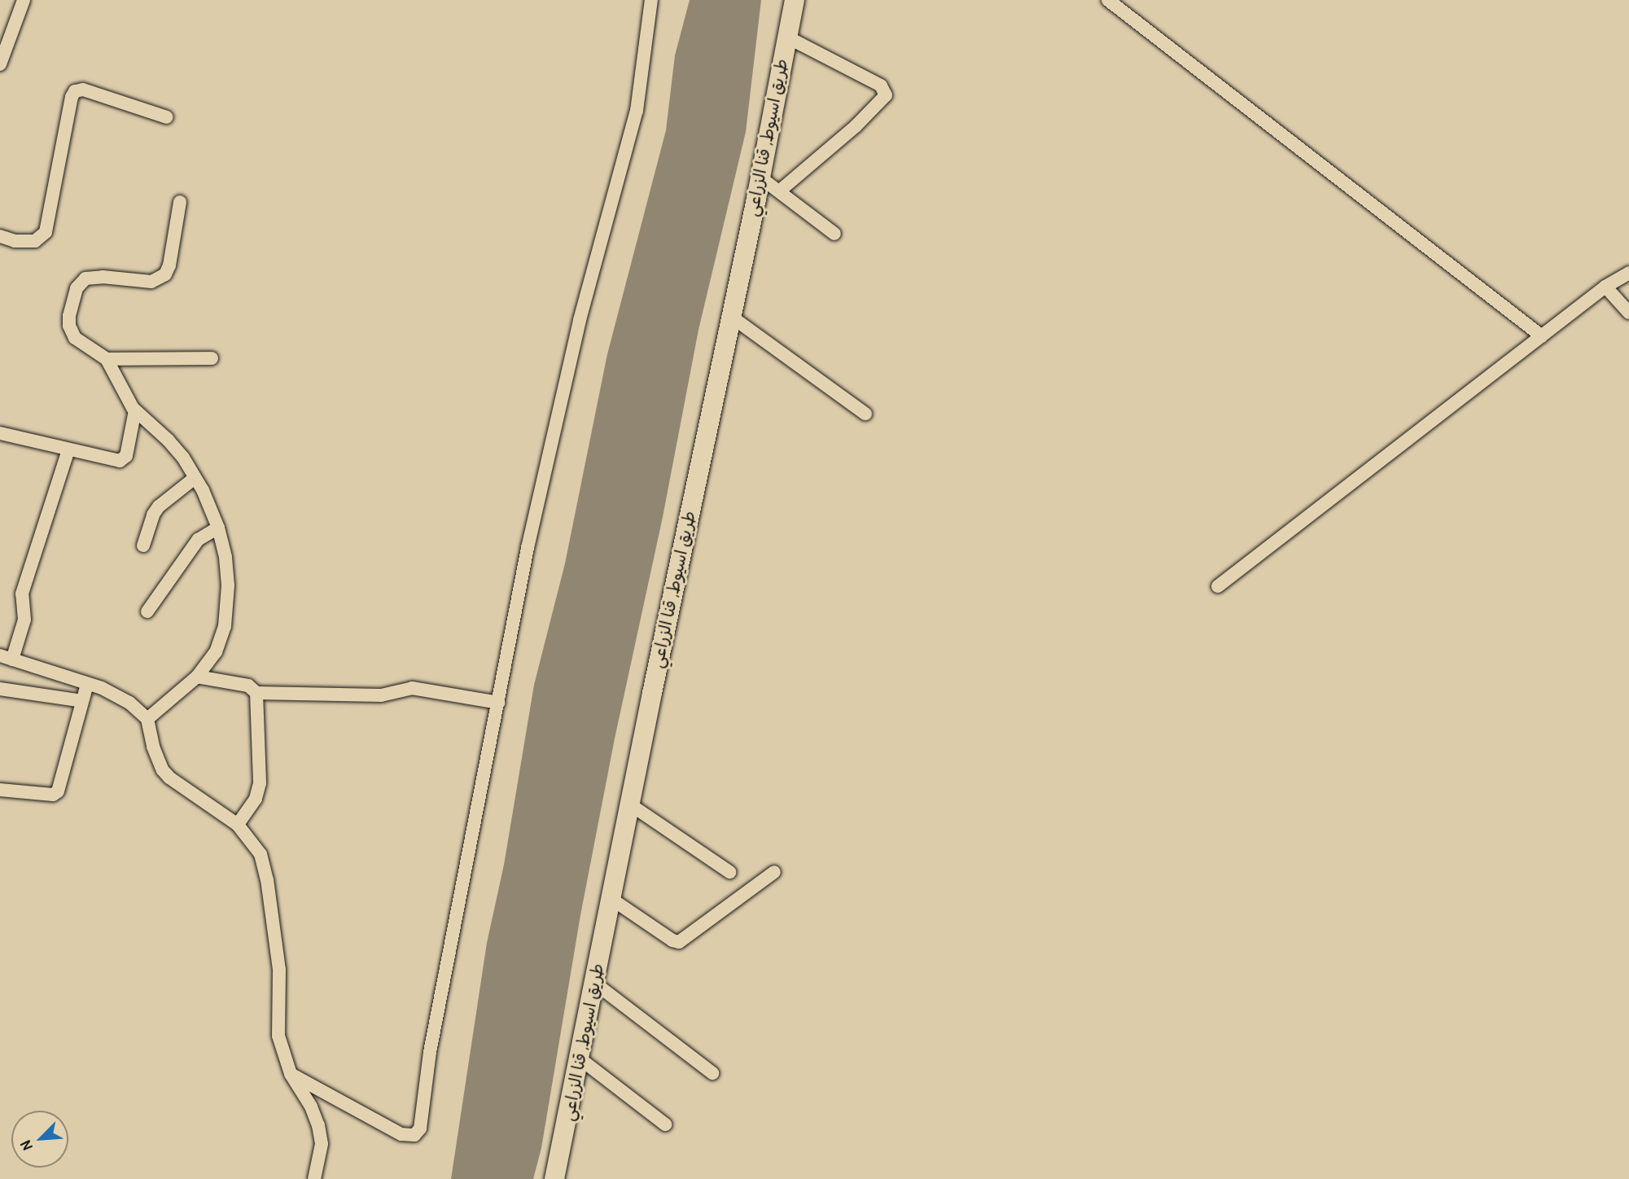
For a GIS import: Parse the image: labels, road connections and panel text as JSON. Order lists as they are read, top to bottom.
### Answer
{
  "streets": {
    "highway": ["طريق اسيوط, قنا الزراعي"]
  },
  "north": "bottom left"
}
